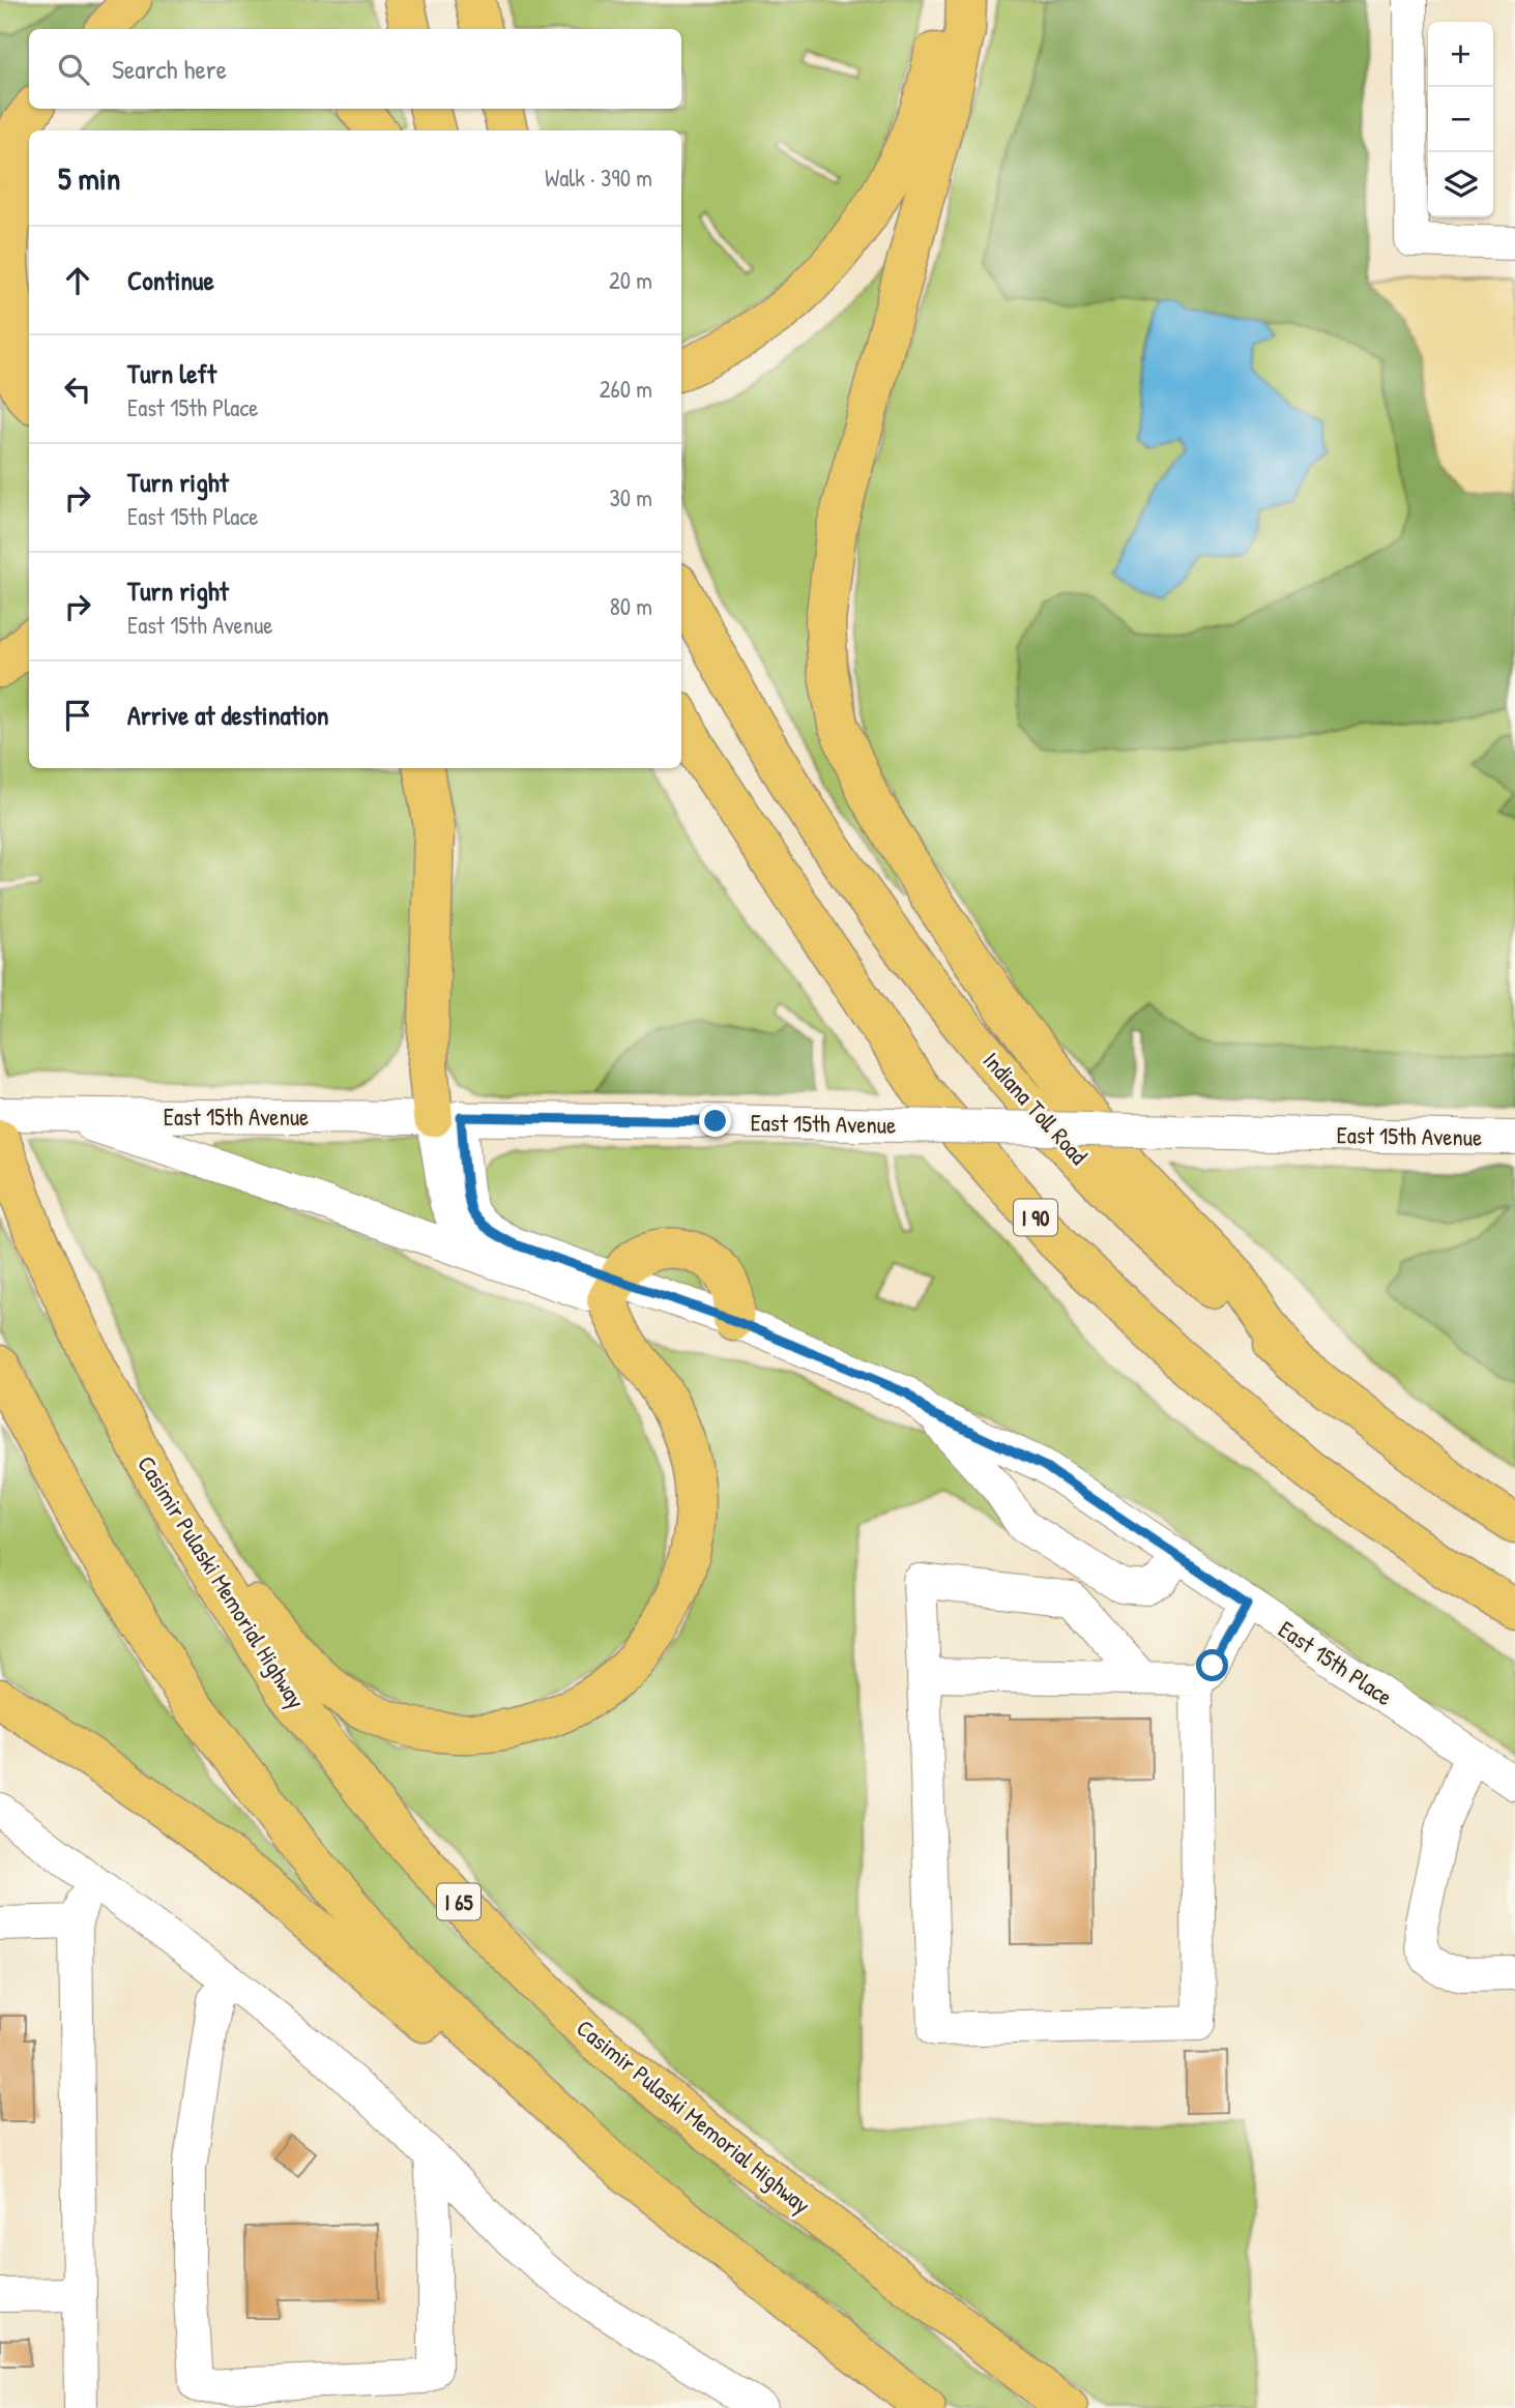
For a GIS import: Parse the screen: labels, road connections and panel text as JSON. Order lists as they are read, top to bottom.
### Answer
{
  "streets": {
    "highway": [
      "Indiana Toll Road",
      "I 90",
      "Casimir Pulaski Memorial Highway",
      "I 65"
    ],
    "street": ["East 15th Avenue", "East 15th Place"]
  },
  "crossings": [
    ["East 15th Avenue", "East 15th Place"]
  ],
  "page": {
    "map_buttons": ["+", "−"],
    "search": "Search here",
    "heading": ["5 min", "Walk · 390 m"],
    "list": [
      ["Continue", "20 m"],
      ["Turn left", "East 15th Place", "260 m"],
      ["Turn right", "East 15th Place", "30 m"],
      ["Turn right", "East 15th Avenue", "80 m"],
      "Arrive at destination"
    ]
  }
}
